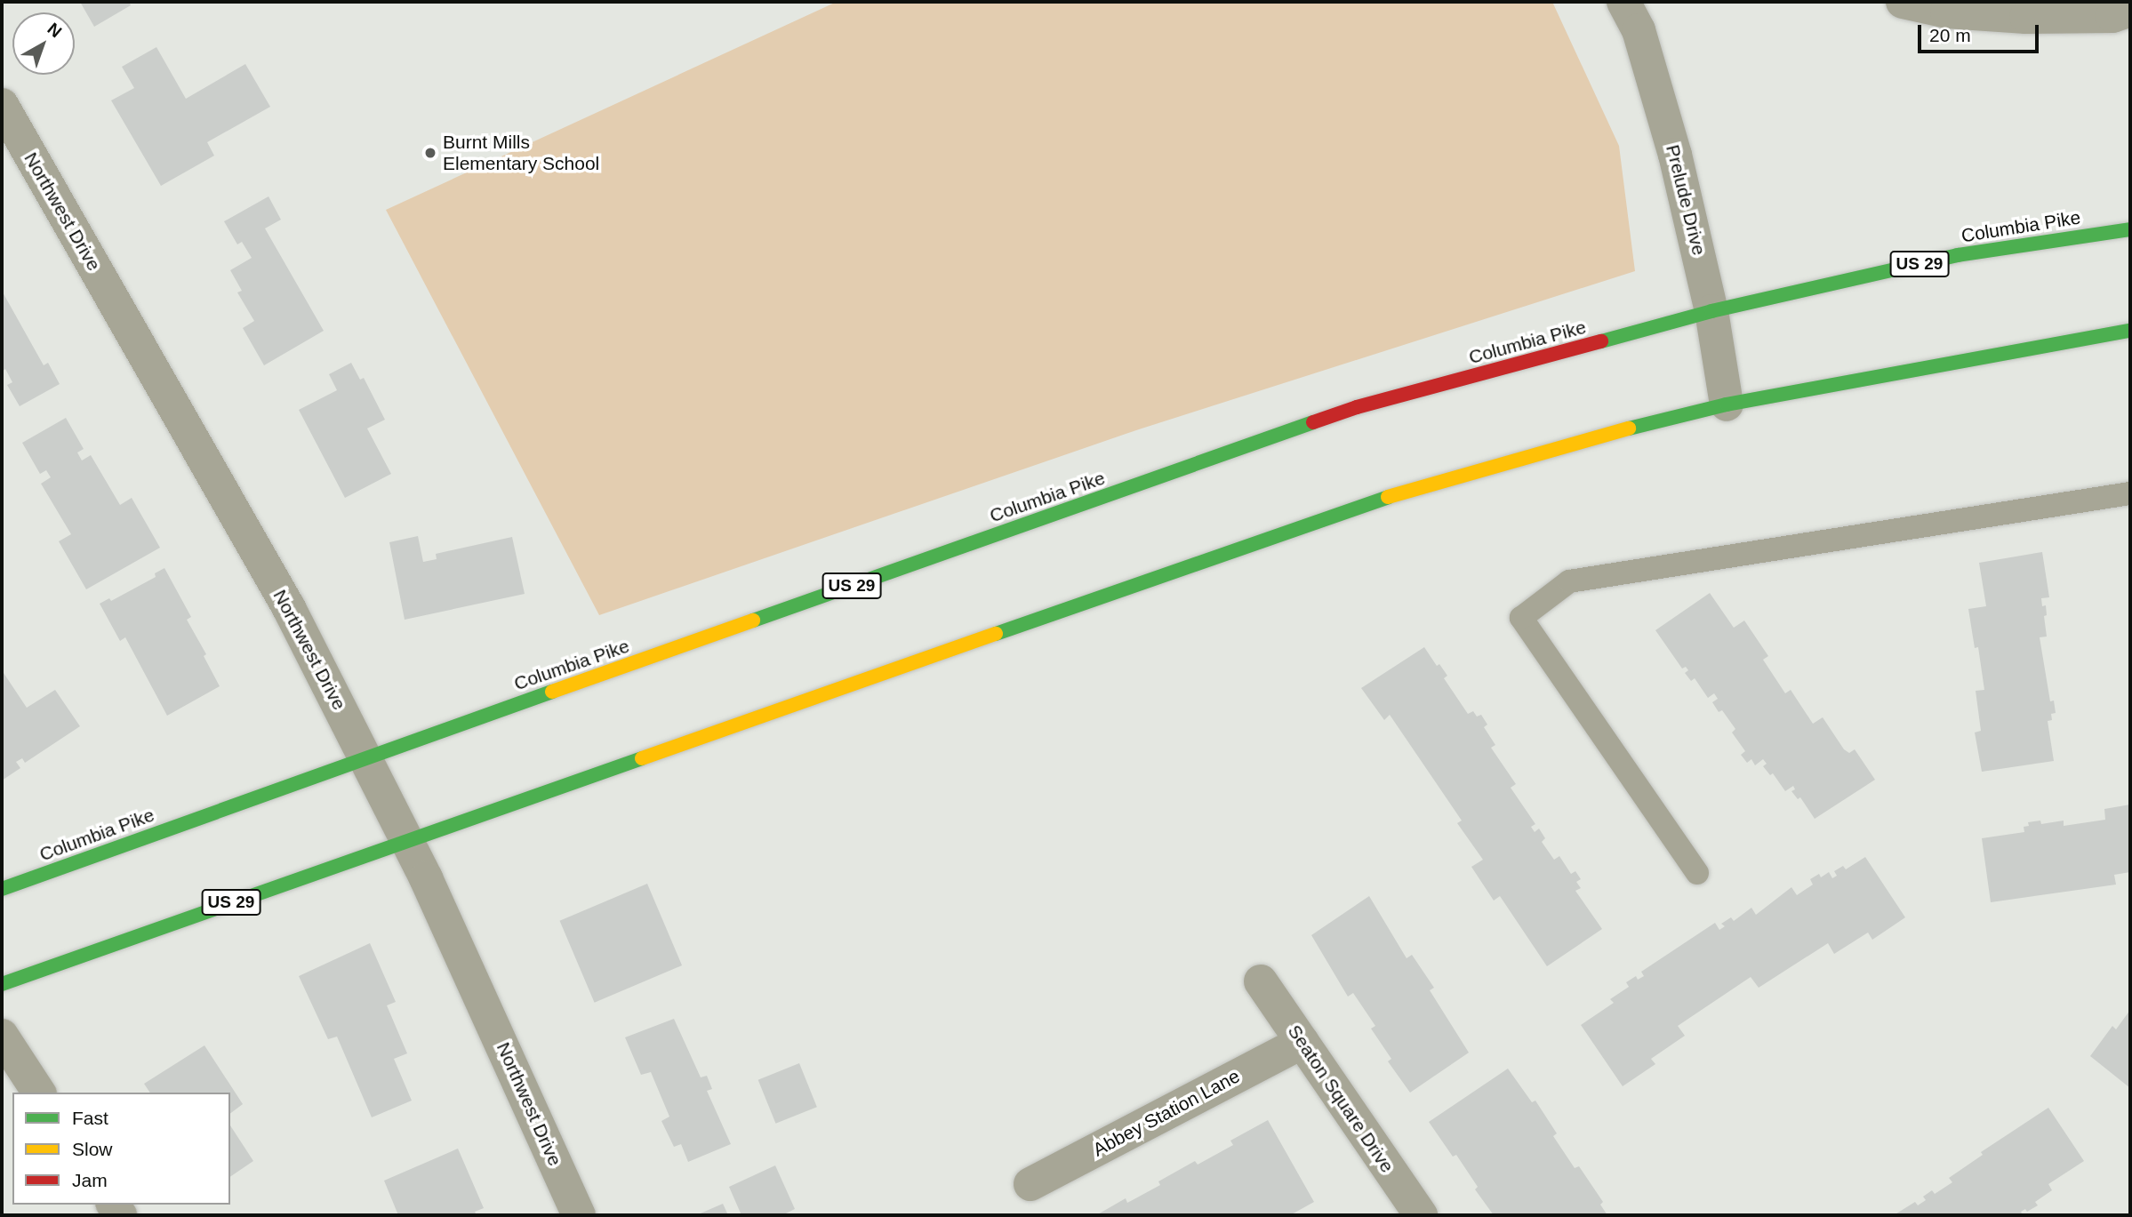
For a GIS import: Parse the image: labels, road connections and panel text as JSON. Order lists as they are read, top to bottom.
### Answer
{
  "streets": {
    "highway": ["Columbia Pike", "US 29"],
    "street": [
      "Prelude Drive",
      "Northwest Drive",
      "Seaton Square Drive",
      "Abbey Station Lane"
    ]
  },
  "crossings": [
    ["Prelude Drive", "Columbia Pike"],
    ["Prelude Drive", "US 29"],
    ["Northwest Drive", "Columbia Pike"],
    ["Northwest Drive", "US 29"],
    ["Seaton Square Drive", "Abbey Station Lane"]
  ],
  "places": ["Burnt Mills Elementary School"],
  "legend": ["Fast", "Slow", "Jam"],
  "scale_bar": "20 m",
  "north": "top right"
}
